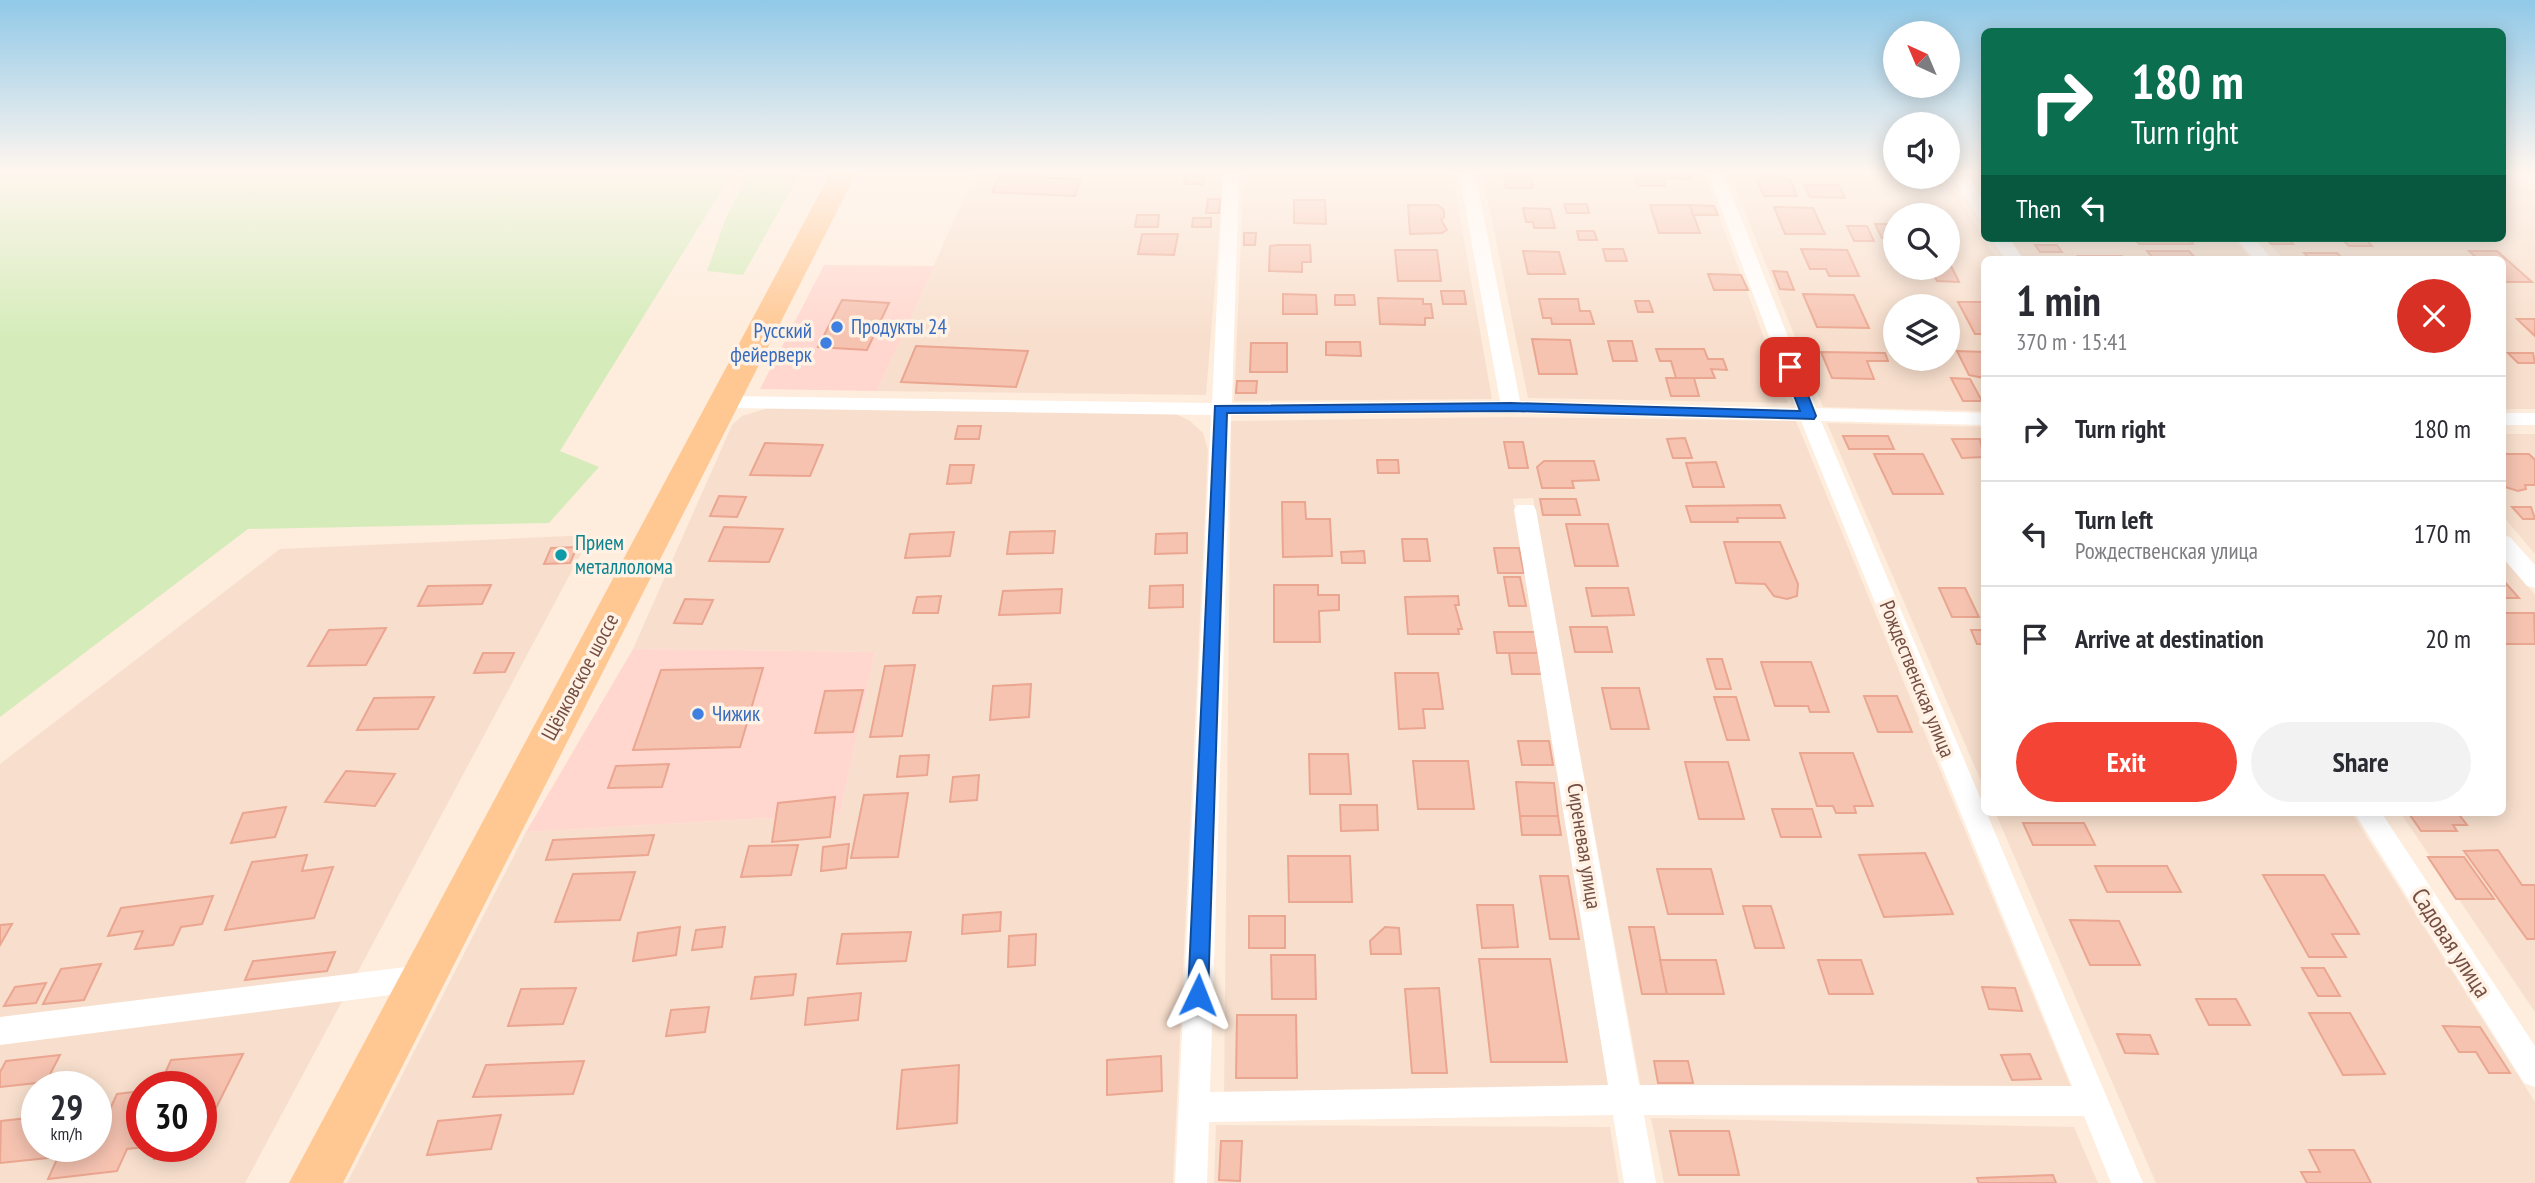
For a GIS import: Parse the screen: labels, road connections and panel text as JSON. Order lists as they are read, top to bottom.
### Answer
{
  "streets": {
    "main road": ["Щёлковское шоссе"],
    "street": ["Рождественская улица", "Сиреневая улица", "Садовая улица"]
  },
  "places": [
    "Продукты 24",
    "Русский фейерверк",
    "Прием металлолома",
    "Чижик"
  ],
  "north": "top left",
  "page": {
    "turn": ["180 m", "Turn right"],
    "then": "Then",
    "heading": ["1 min", "370 m · 15:41"],
    "list": [
      {
        "name": "Turn right",
        "value": "180 m"
      },
      {
        "name": "Turn left",
        "note": "Рождественская улица",
        "value": "170 m"
      },
      {
        "name": "Arrive at destination",
        "value": "20 m"
      }
    ],
    "buttons": ["Exit", "Share"],
    "speed": "29 km/h",
    "limit": "30"
  }
}
